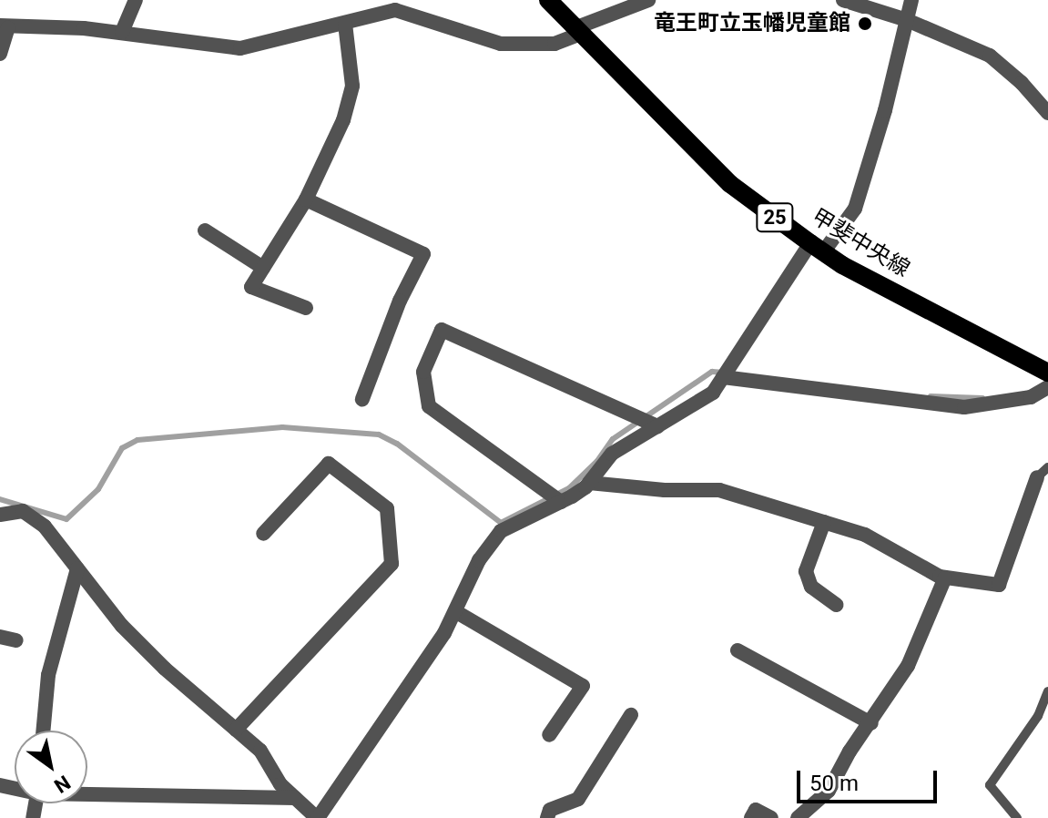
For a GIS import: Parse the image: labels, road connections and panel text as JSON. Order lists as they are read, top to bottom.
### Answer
{
  "streets": {
    "main road": ["25", "甲斐中央線"]
  },
  "places": ["竜王町立玉幡児童館"],
  "scale_bar": "50 m",
  "north": "bottom right"
}
